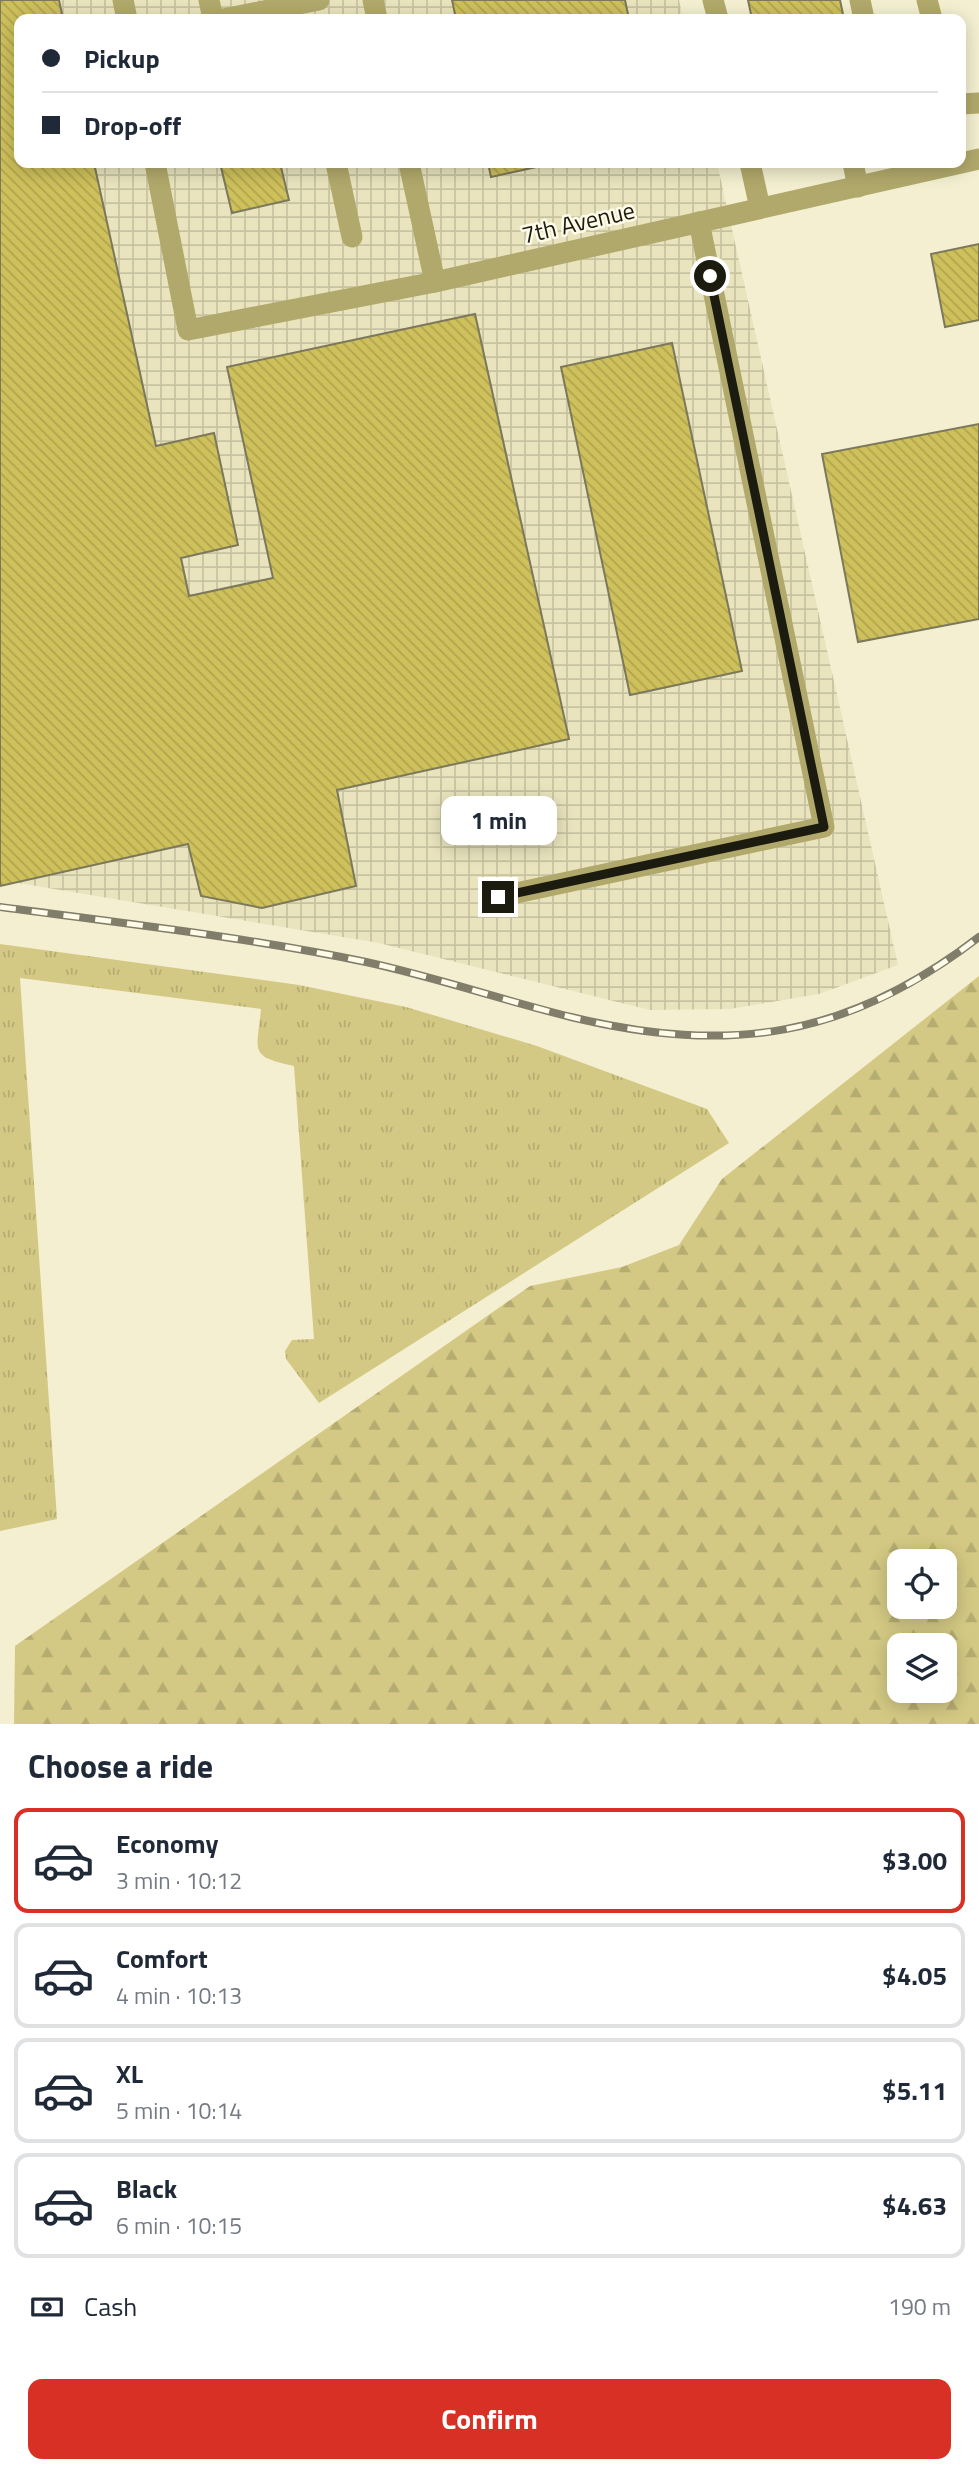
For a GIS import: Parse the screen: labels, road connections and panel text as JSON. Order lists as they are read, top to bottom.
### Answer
{
  "streets": {
    "street": ["7th Avenue"]
  },
  "page": {
    "banner": ["Pickup", "Drop-off"],
    "bubble": "1 min",
    "heading": "Choose a ride",
    "list": [
      {
        "name": "Economy",
        "note": "3 min · 10:12",
        "value": "$3.00"
      },
      {
        "name": "Comfort",
        "note": "4 min · 10:13",
        "value": "$4.05"
      },
      {
        "name": "XL",
        "note": "5 min · 10:14",
        "value": "$5.11"
      },
      {
        "name": "Black",
        "note": "6 min · 10:15",
        "value": "$4.63"
      }
    ],
    "pay": ["Cash", "190 m"],
    "buttons": "Confirm"
  }
}
